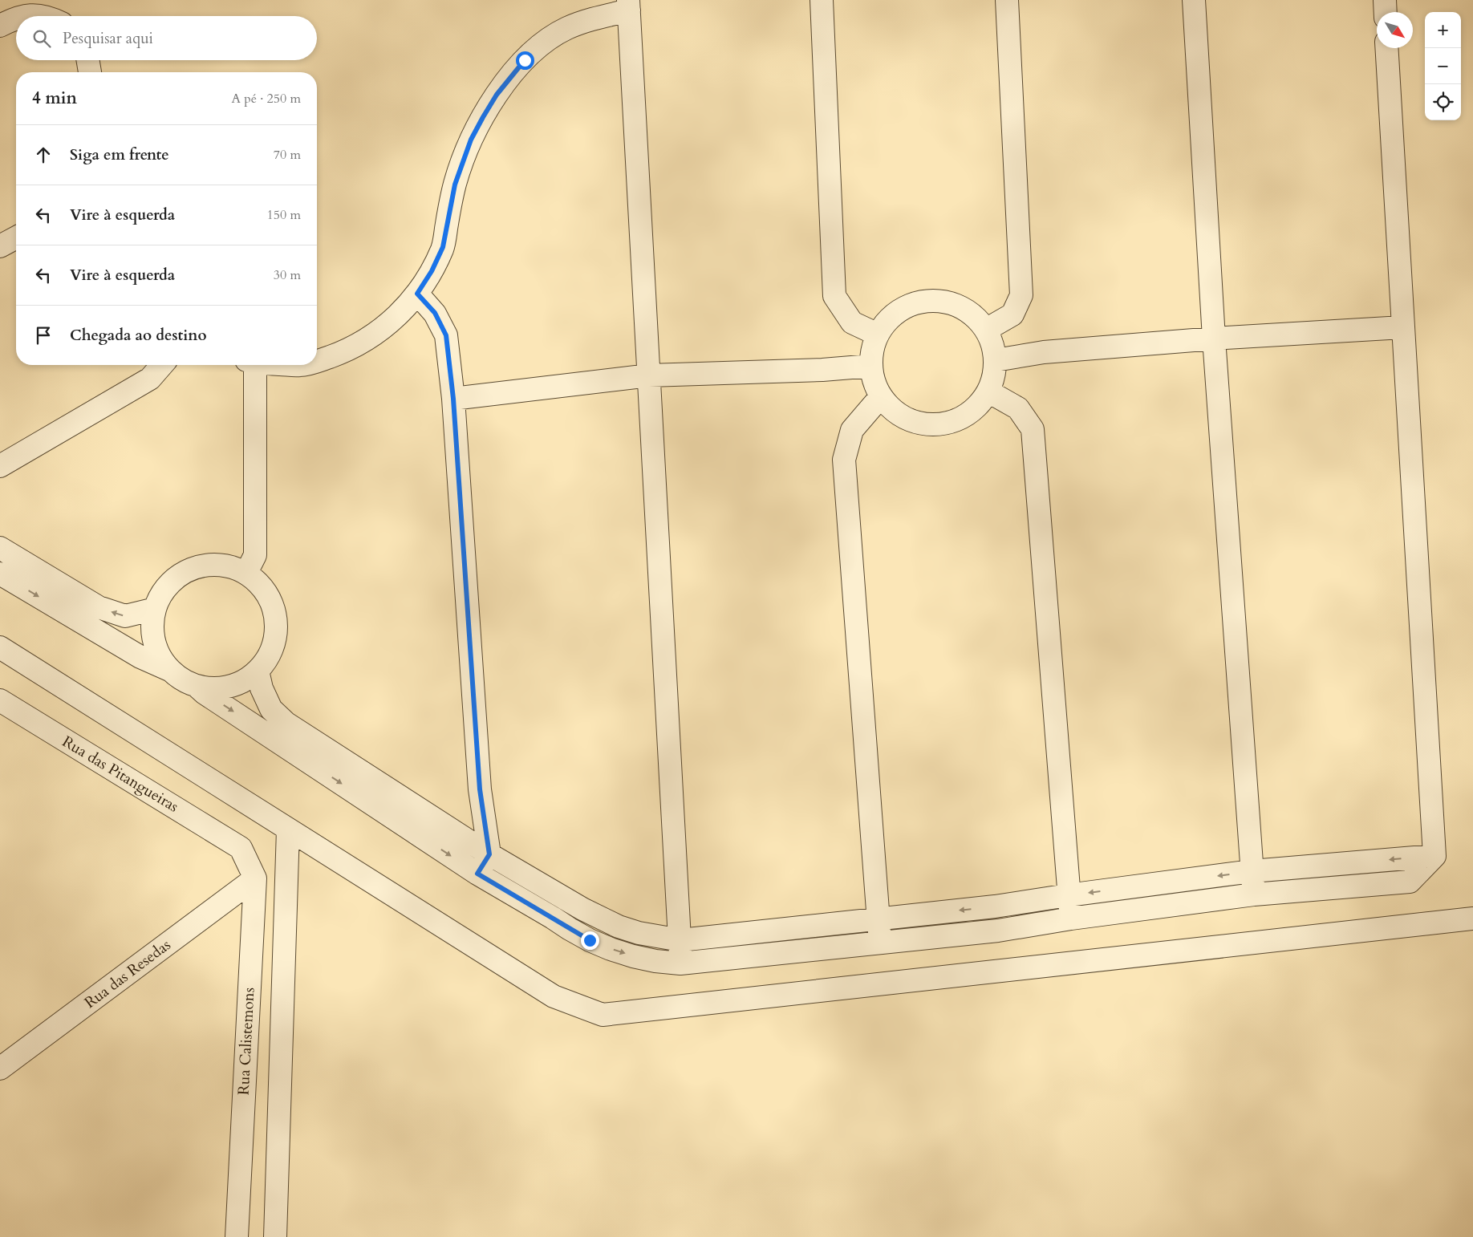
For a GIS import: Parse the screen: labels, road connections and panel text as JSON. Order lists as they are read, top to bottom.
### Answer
{
  "streets": {
    "street": ["Rua das Pitangueiras", "Rua das Resedas", "Rua Calistemons"]
  },
  "crossings": [
    ["Rua das Pitangueiras", "Rua Calistemons"],
    ["Rua das Resedas", "Rua Calistemons"]
  ],
  "north": "bottom right",
  "page": {
    "map_buttons": ["+", "−"],
    "search": "Pesquisar aqui",
    "heading": ["4 min", "A pé · 250 m"],
    "list": [
      ["Siga em frente", "70 m"],
      ["Vire à esquerda", "150 m"],
      ["Vire à esquerda", "30 m"],
      "Chegada ao destino"
    ]
  }
}
